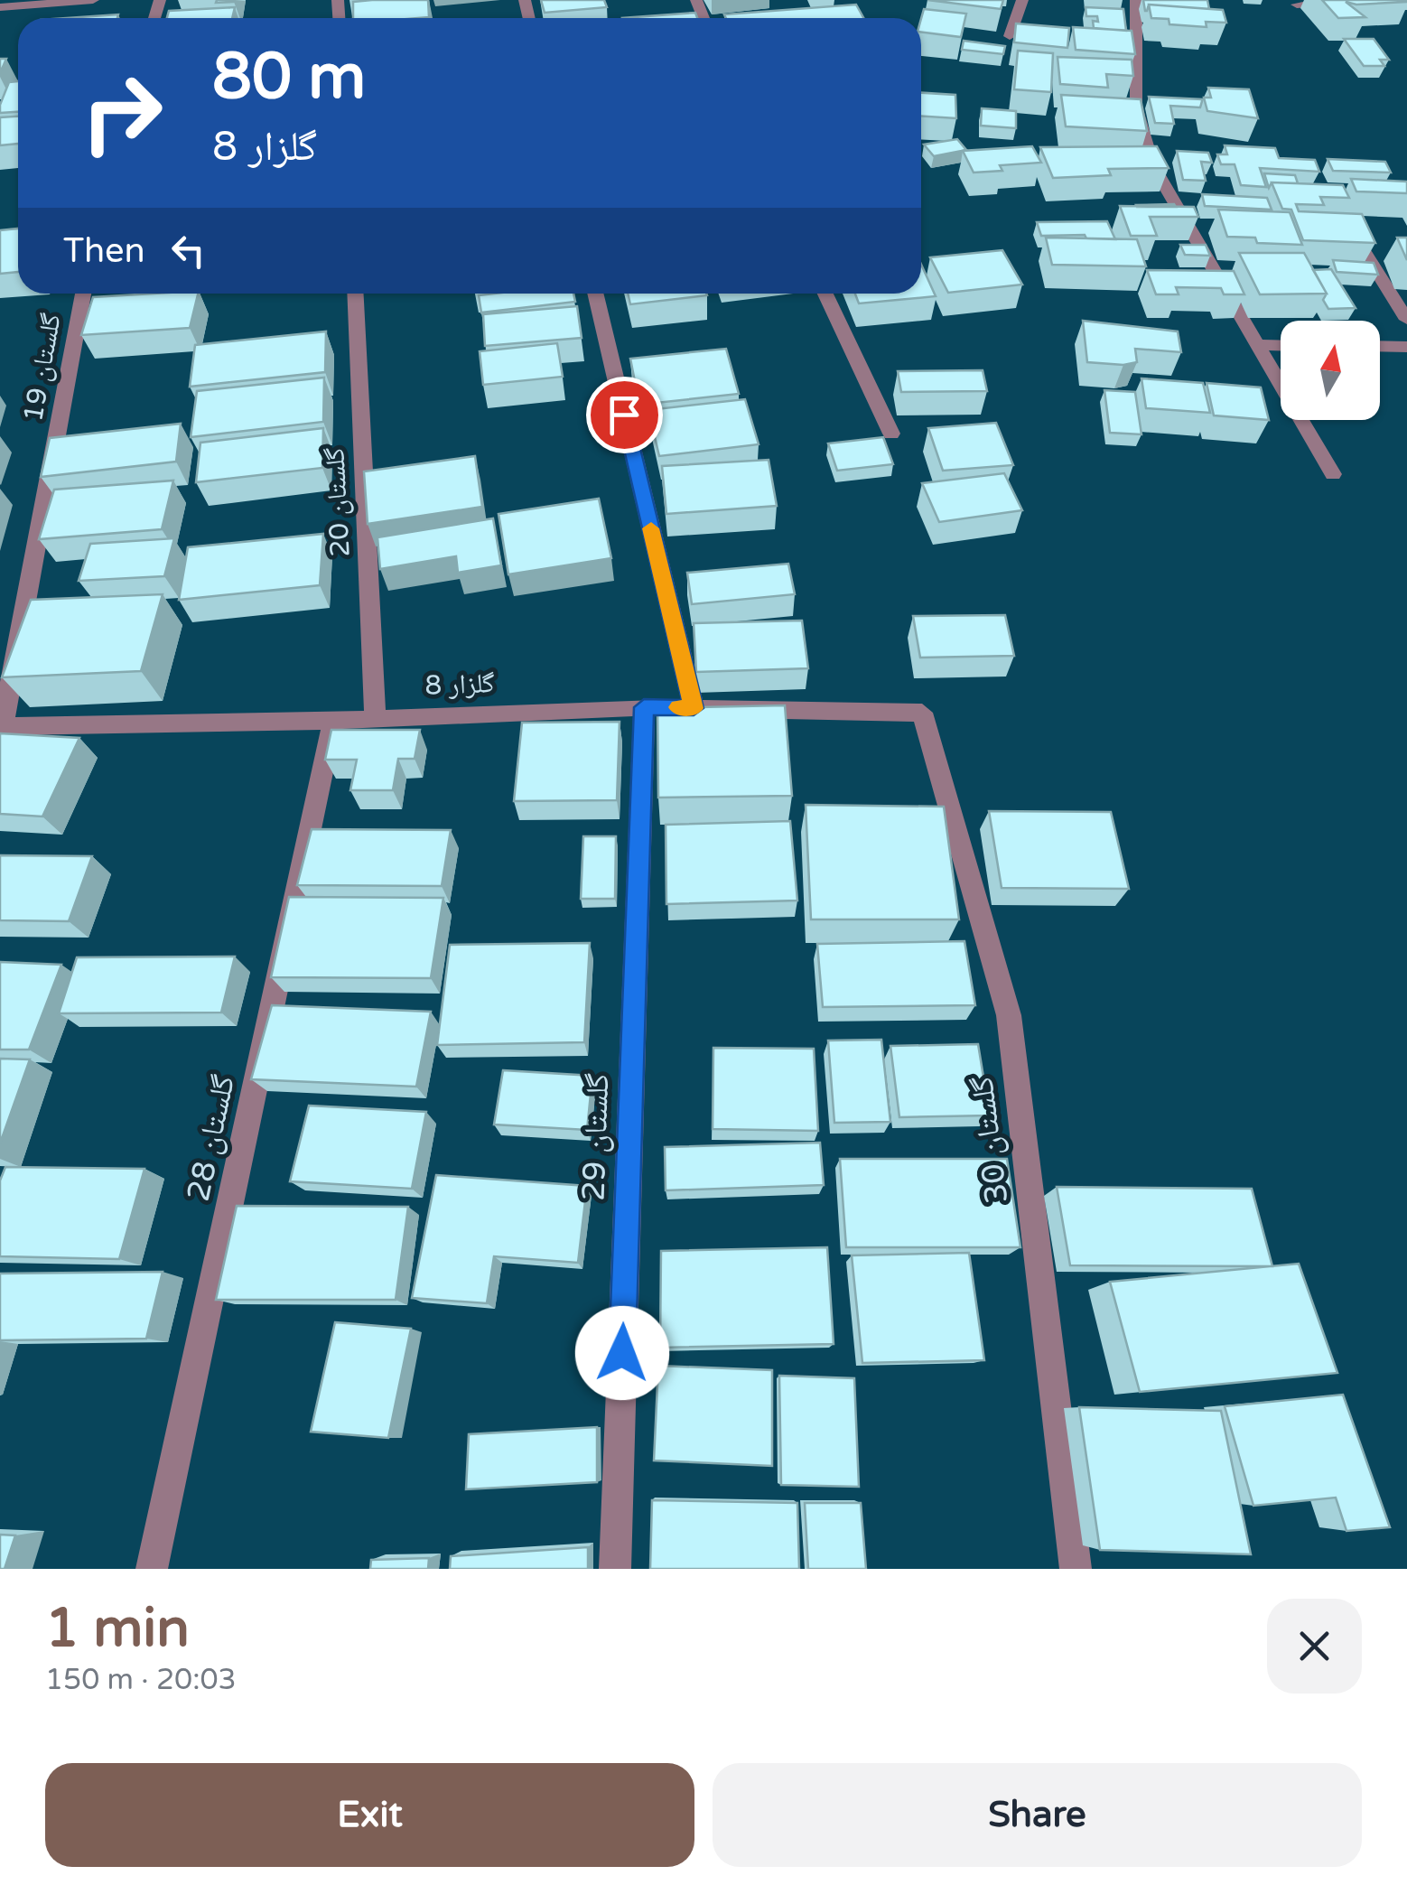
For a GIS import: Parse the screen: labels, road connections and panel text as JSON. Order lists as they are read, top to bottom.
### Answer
{
  "streets": {
    "street": [
      "گلستان 19",
      "گلستان 20",
      "گلزار 8",
      "گلستان 29",
      "گلستان 28",
      "گلستان 30"
    ]
  },
  "crossings": [
    ["گلستان 19", "گلزار 8"],
    ["گلستان 20", "گلزار 8"],
    ["گلزار 8", "گلستان 29"],
    ["گلزار 8", "گلستان 28"],
    ["گلزار 8", "گلستان 30"]
  ],
  "north": "top",
  "page": {
    "turn": ["80 m", "گلزار 8"],
    "then": "Then",
    "heading": ["1 min", "150 m · 20:03"],
    "buttons": ["Exit", "Share"]
  }
}
